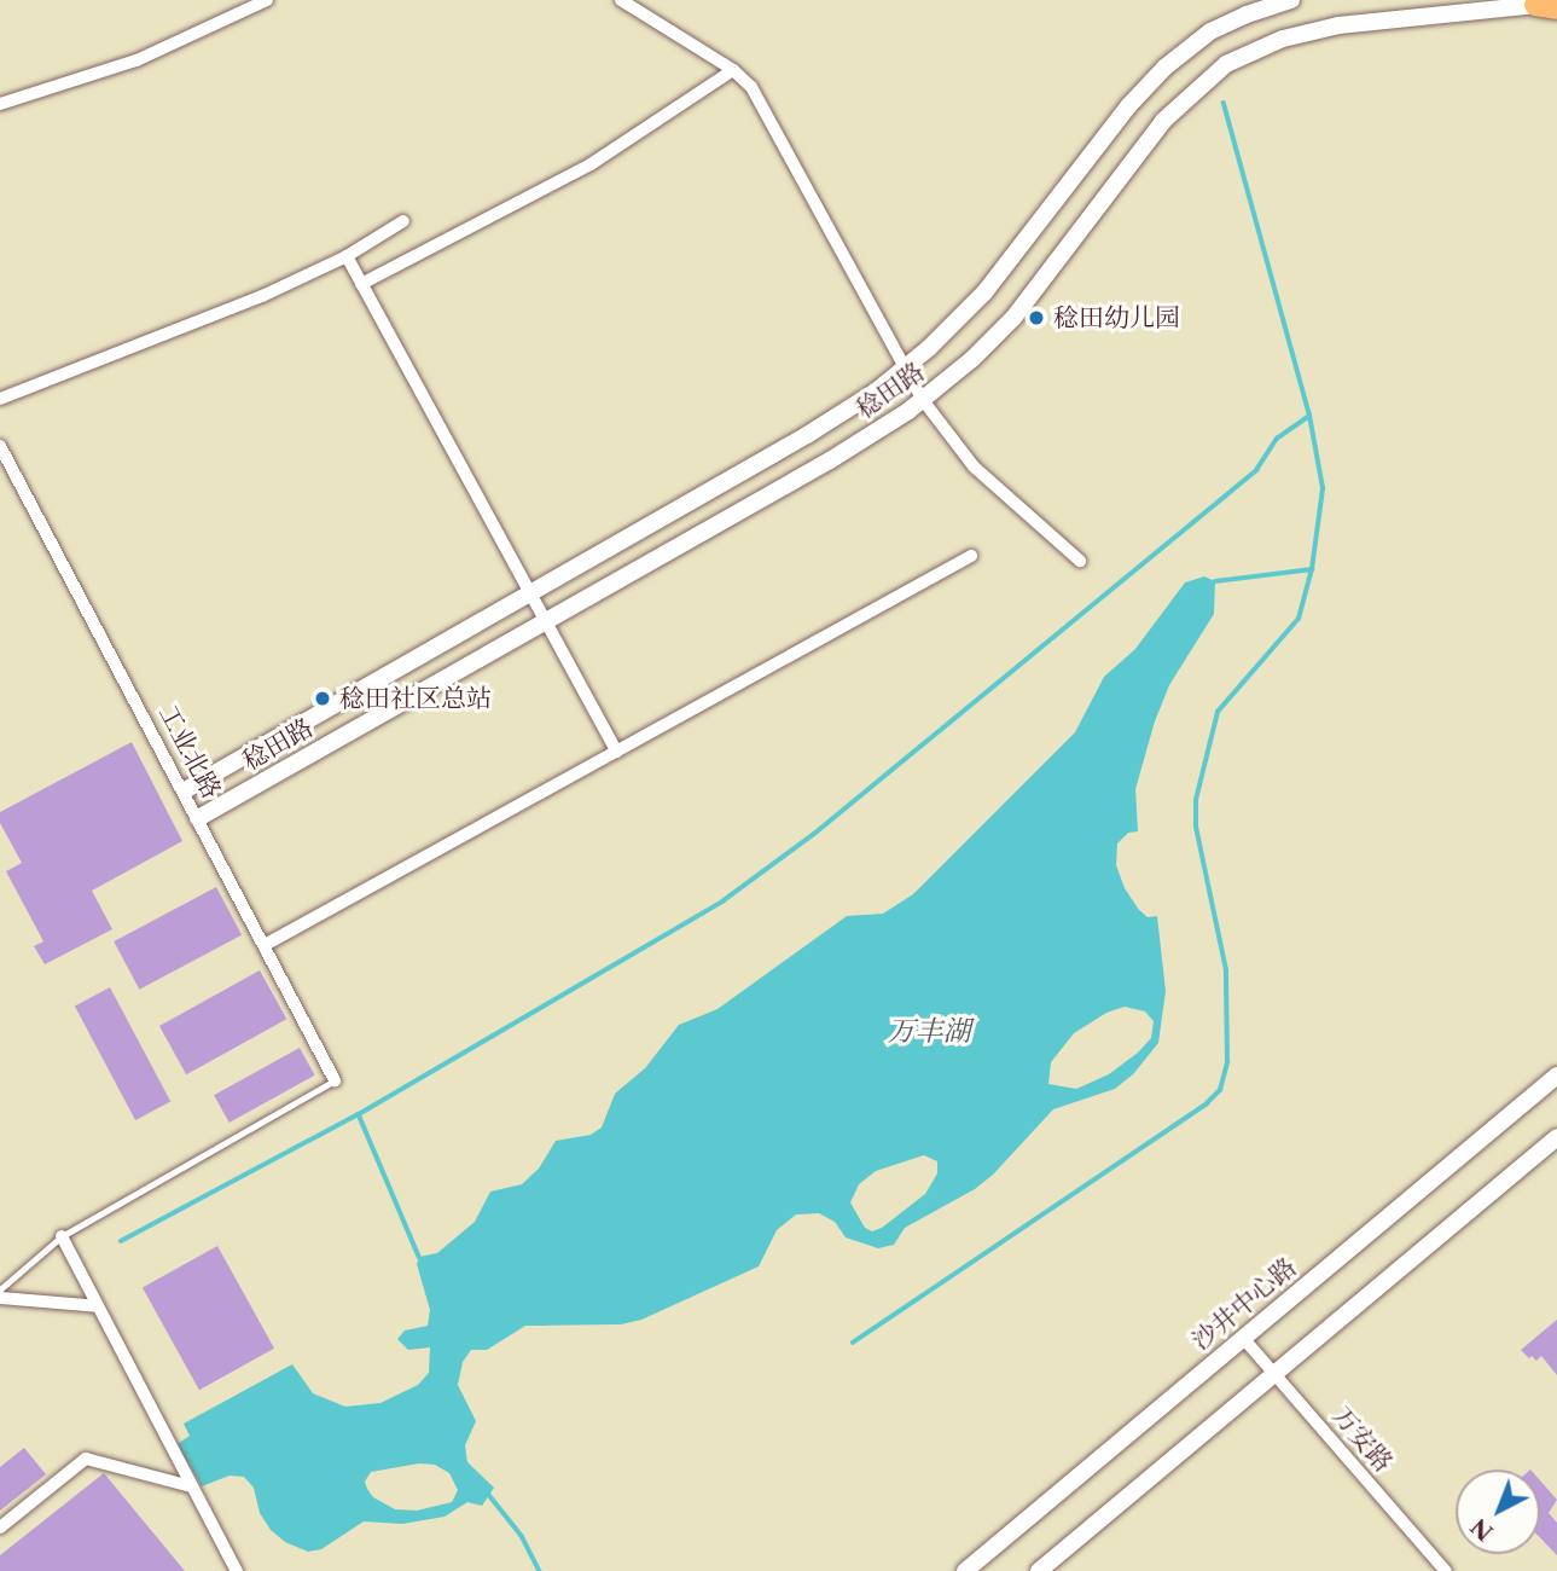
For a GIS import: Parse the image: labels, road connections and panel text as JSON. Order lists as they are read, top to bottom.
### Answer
{
  "streets": {
    "street": [
      "稔田路",
      "工业北路",
      "沙井中心路",
      "万安路"
    ]
  },
  "crossings": [
    ["稔田路", "工业北路"],
    ["沙井中心路", "万安路"]
  ],
  "water": ["万丰湖"],
  "places": ["稔田幼儿园", "稔田社区总站"],
  "north": "bottom left"
}
